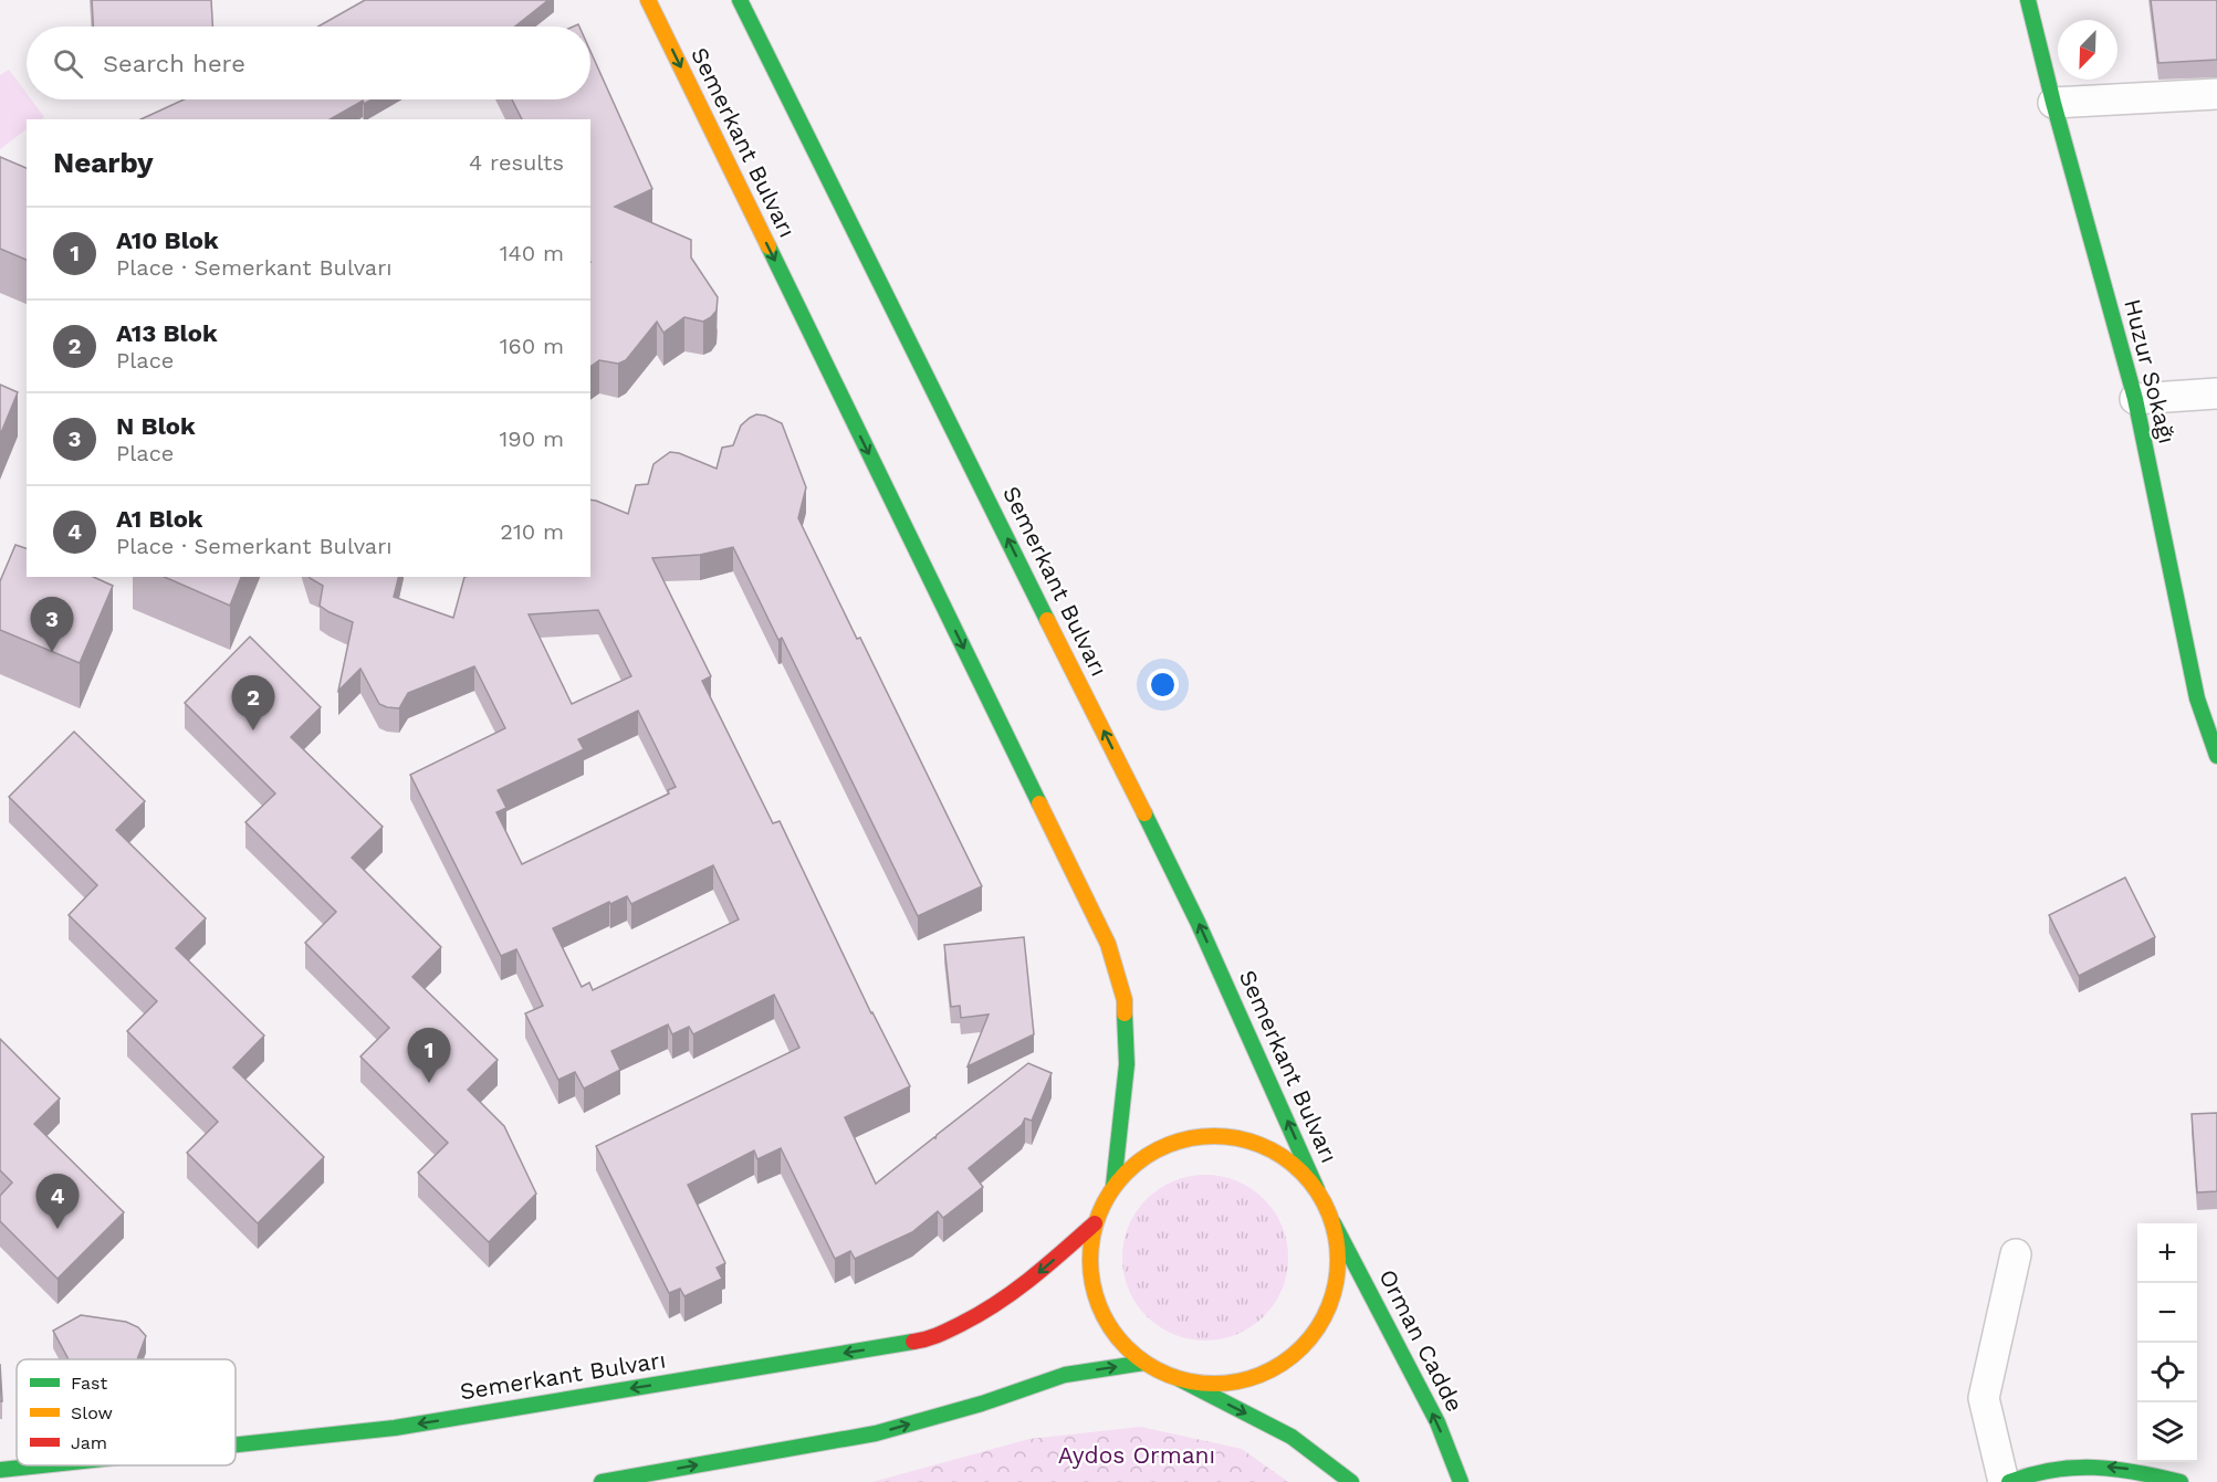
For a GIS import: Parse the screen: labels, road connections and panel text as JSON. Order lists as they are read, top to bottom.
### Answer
{
  "streets": {
    "main road": ["Semerkant Bulvarı", "Huzur Sokağı", "Orman Cadde"]
  },
  "crossings": [
    ["Semerkant Bulvarı", "Orman Cadde"]
  ],
  "one_way": ["Orman Cadde"],
  "parks": ["Aydos Ormanı"],
  "legend": ["Fast", "Slow", "Jam"],
  "north": "bottom left",
  "page": {
    "search": "Search here",
    "heading": ["Nearby", "4 results"],
    "list": [
      {
        "mark": "1",
        "name": "A10 Blok",
        "note": "Place · Semerkant Bulvarı",
        "value": "140 m"
      },
      {
        "mark": "2",
        "name": "A13 Blok",
        "note": "Place",
        "value": "160 m"
      },
      {
        "mark": "3",
        "name": "N Blok",
        "note": "Place",
        "value": "190 m"
      },
      {
        "mark": "4",
        "name": "A1 Blok",
        "note": "Place · Semerkant Bulvarı",
        "value": "210 m"
      }
    ],
    "pins": [
      "3",
      "2",
      "1",
      "4"
    ],
    "map_buttons": ["+", "−"]
  }
}
